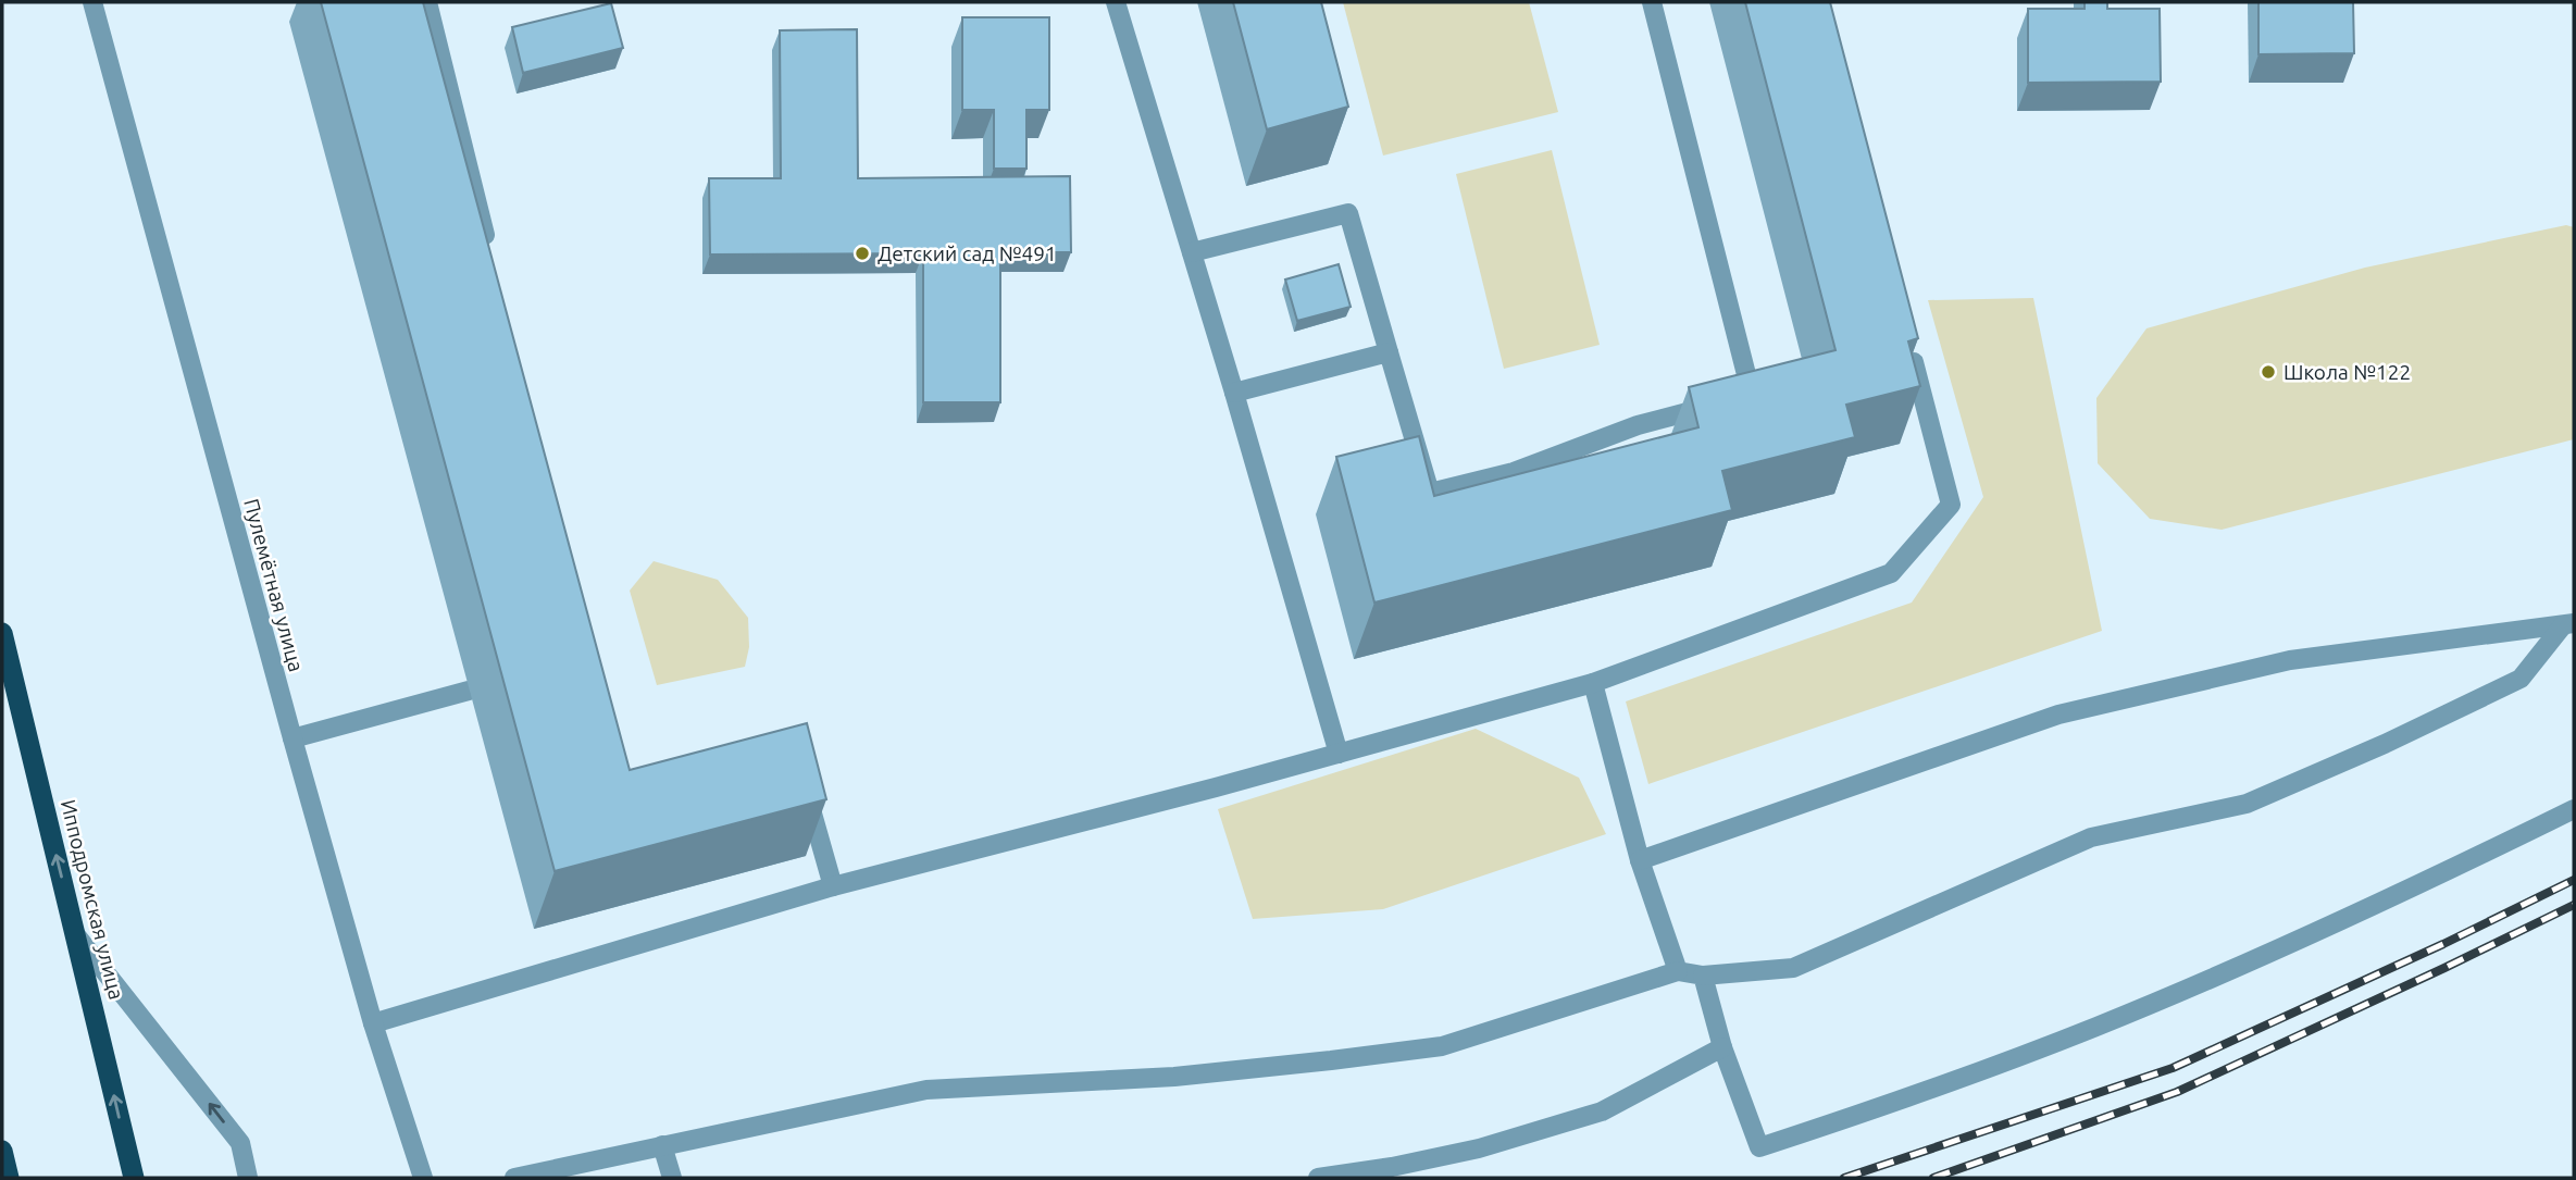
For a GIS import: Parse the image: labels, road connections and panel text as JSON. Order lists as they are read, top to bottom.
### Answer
{
  "streets": {
    "highway": ["Ипподромская улица"],
    "street": ["Пулемётная улица"]
  },
  "one_way": ["Ипподромская улица"],
  "places": ["Детский сад №491", "Школа №122"]
}
